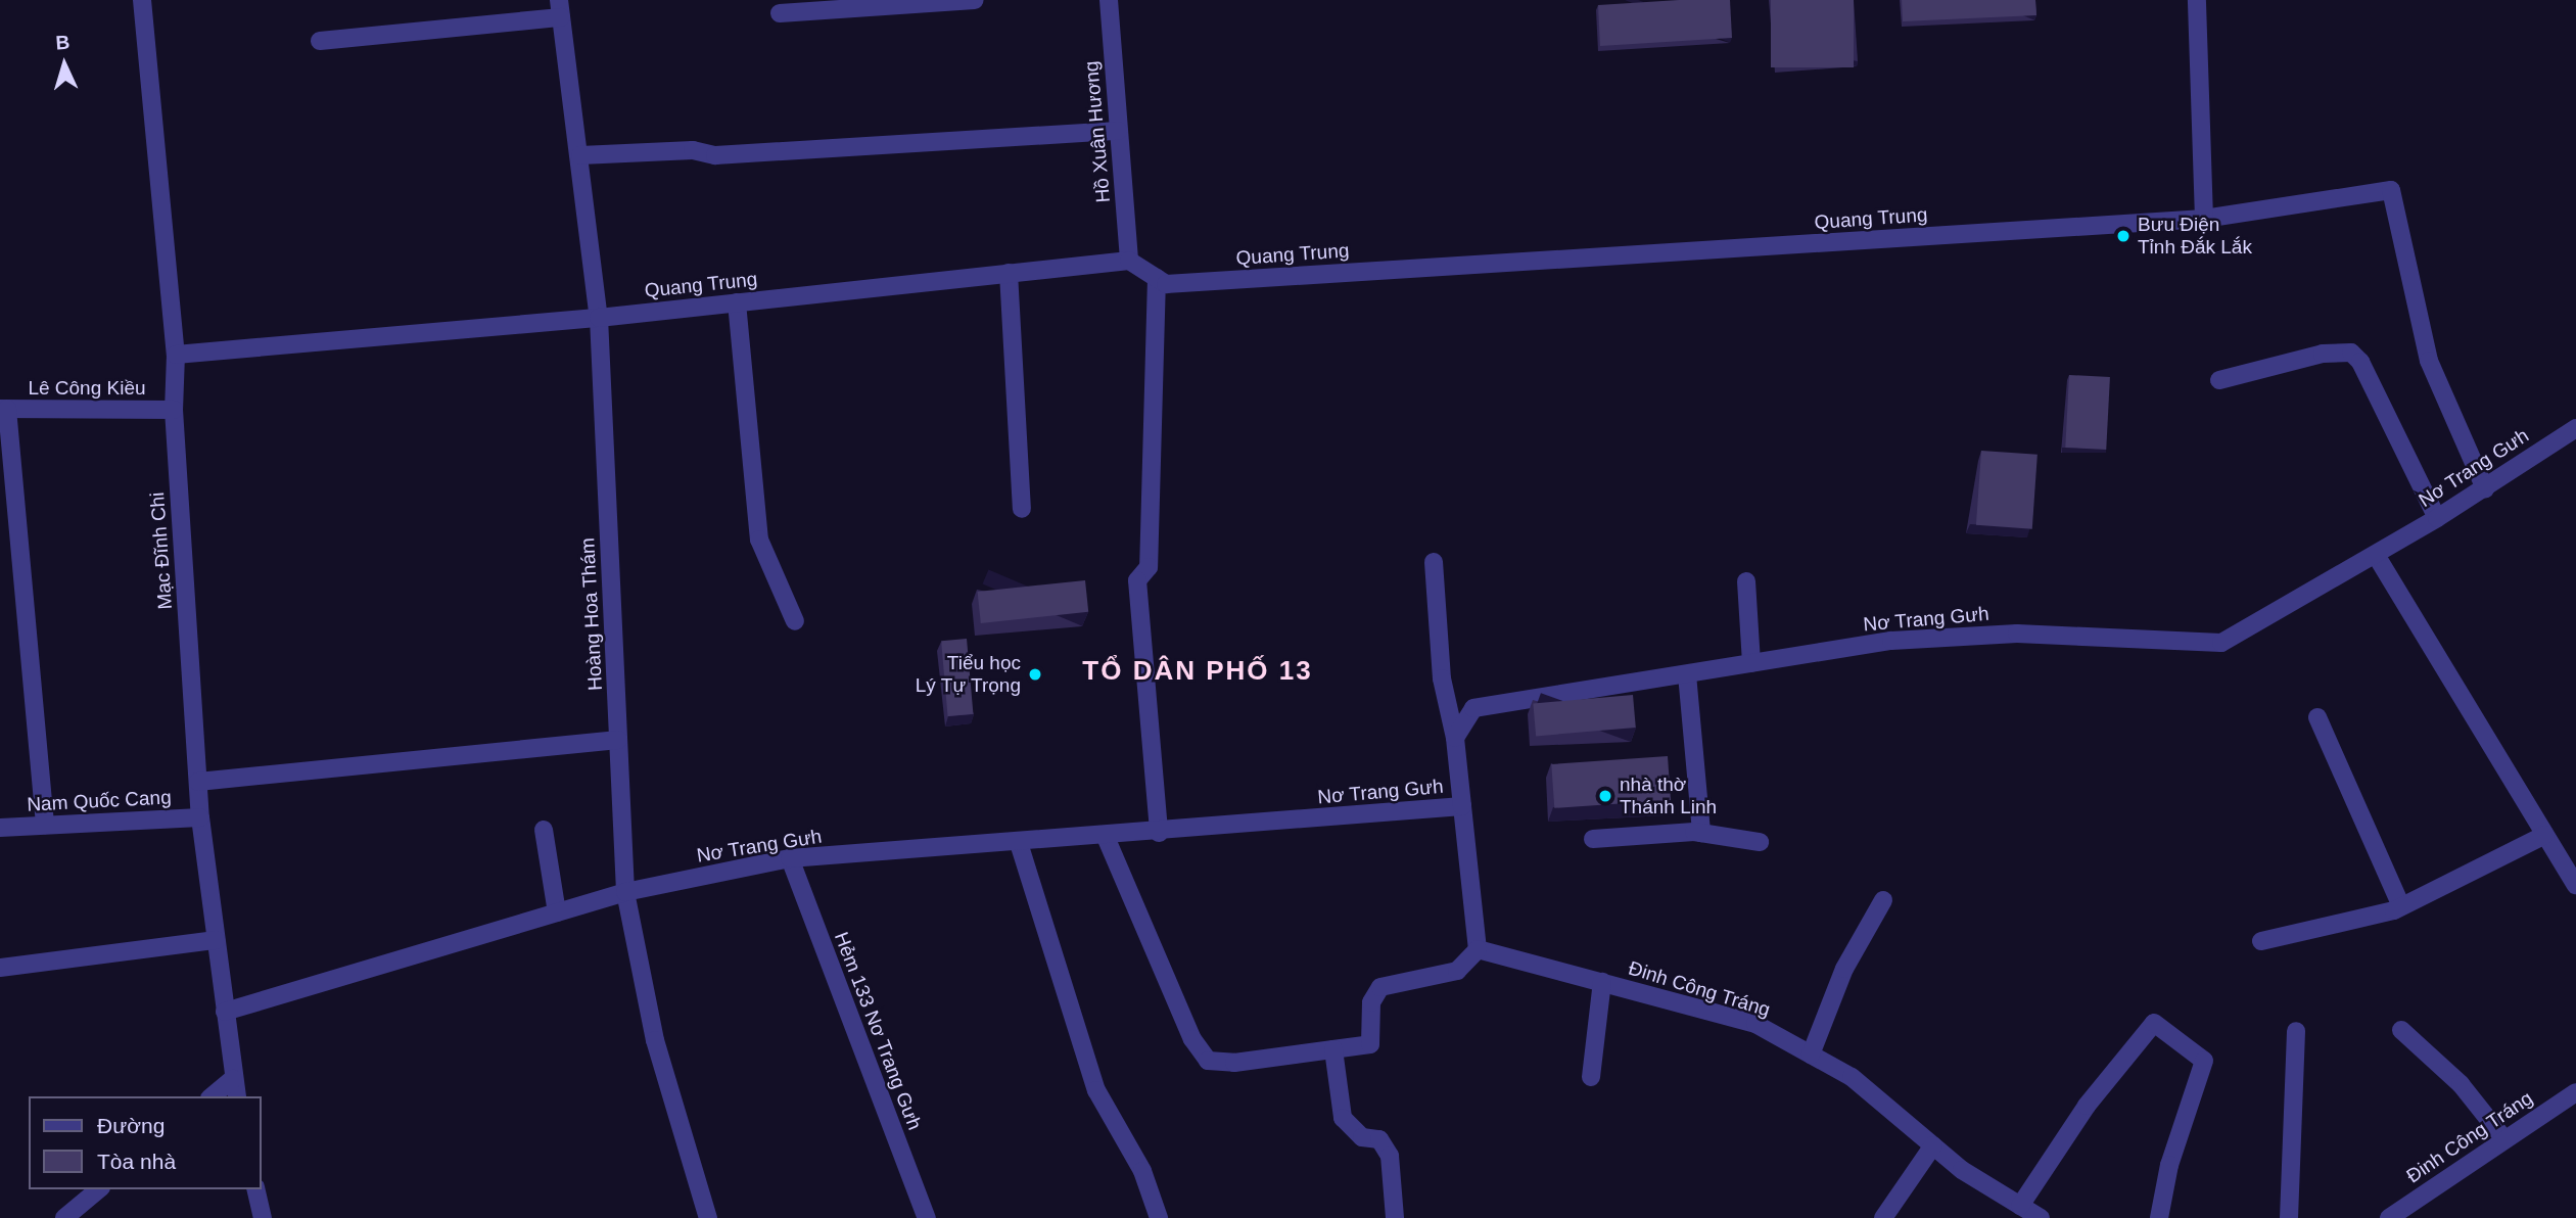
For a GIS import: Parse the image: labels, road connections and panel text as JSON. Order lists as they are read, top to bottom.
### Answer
{
  "streets": {
    "street": [
      "Hồ Xuân Hương",
      "Quang Trung",
      "Lê Công Kiều",
      "Nơ Trang Gưh",
      "Mạc Đĩnh Chi",
      "Hoàng Hoa Thám",
      "Nam Quốc Cang",
      "Đinh Công Tráng",
      "Hẻm 133 Nơ Trang Gưh"
    ]
  },
  "crossings": [
    ["Hồ Xuân Hương", "Quang Trung"],
    ["Quang Trung", "Nơ Trang Gưh"],
    ["Quang Trung", "Mạc Đĩnh Chi"],
    ["Quang Trung", "Hoàng Hoa Thám"],
    ["Lê Công Kiều", "Mạc Đĩnh Chi"],
    ["Nơ Trang Gưh", "Mạc Đĩnh Chi"],
    ["Nơ Trang Gưh", "Hoàng Hoa Thám"],
    ["Nơ Trang Gưh", "Hẻm 133 Nơ Trang Gưh"],
    ["Mạc Đĩnh Chi", "Nam Quốc Cang"]
  ],
  "districts": ["TỔ DÂN PHỐ 13"],
  "places": ["Bưu Điện Tỉnh Đắk Lắk", "Tiểu học Lý Tự Trọng", "nhà thờ Thánh Linh"],
  "legend": ["Đường", "Tòa nhà"],
  "north": "top"
}
